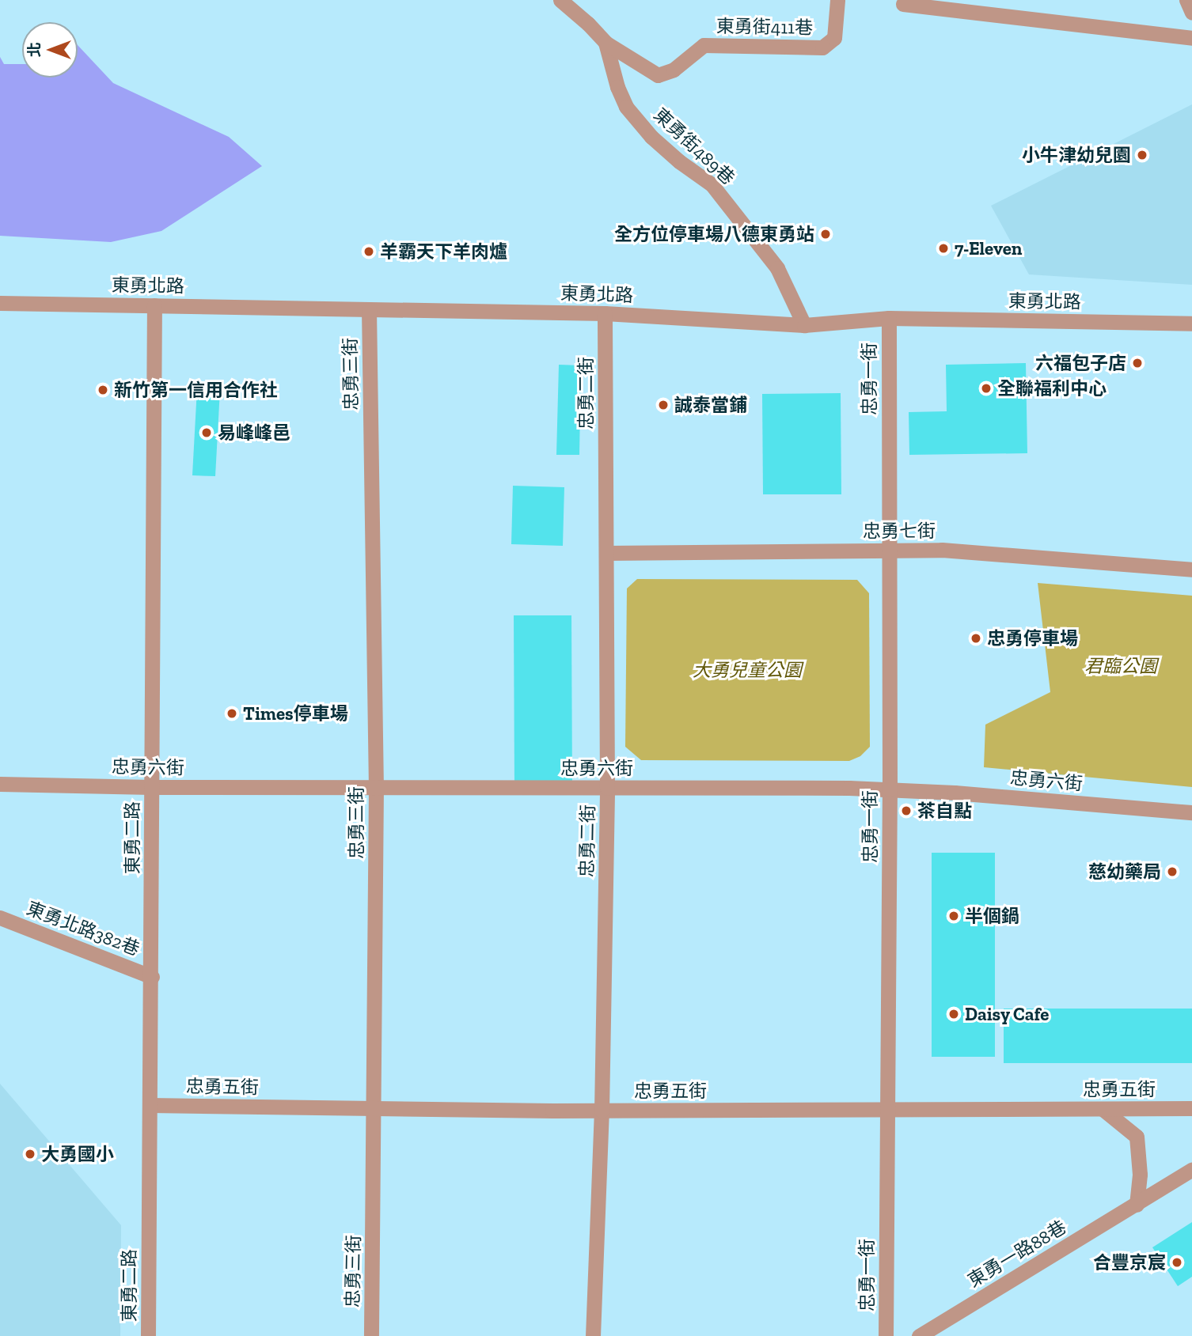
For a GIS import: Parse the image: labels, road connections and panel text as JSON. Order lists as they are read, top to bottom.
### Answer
{
  "streets": {
    "street": [
      "東勇街411巷",
      "東勇街489巷",
      "東勇北路",
      "忠勇三街",
      "忠勇一街",
      "忠勇二街",
      "忠勇七街",
      "忠勇六街",
      "東勇二路",
      "東勇北路382巷",
      "忠勇五街",
      "東勇一路88巷"
    ]
  },
  "crossings": [
    ["東勇街411巷", "東勇街489巷"],
    ["東勇街489巷", "東勇北路"],
    ["東勇北路", "忠勇三街"],
    ["東勇北路", "忠勇一街"],
    ["東勇北路", "忠勇二街"],
    ["東勇北路", "東勇二路"],
    ["忠勇三街", "忠勇六街"],
    ["忠勇三街", "忠勇五街"],
    ["忠勇一街", "忠勇七街"],
    ["忠勇一街", "忠勇六街"],
    ["忠勇一街", "忠勇五街"],
    ["忠勇二街", "忠勇七街"],
    ["忠勇二街", "忠勇六街"],
    ["忠勇二街", "忠勇五街"],
    ["忠勇六街", "東勇二路"],
    ["東勇二路", "東勇北路382巷"],
    ["東勇二路", "忠勇五街"]
  ],
  "parks": ["君臨公園", "大勇兒童公園"],
  "places": [
    "小牛津幼兒園",
    "全方位停車場八德東勇站",
    "7-Eleven",
    "羊霸天下羊肉爐",
    "六福包子店",
    "全聯福利中心",
    "新竹第一信用合作社",
    "誠泰當鋪",
    "易峰峰邑",
    "忠勇停車場",
    "Times停車場",
    "茶自點",
    "慈幼藥局",
    "半個鍋",
    "Daisy Cafe",
    "大勇國小",
    "合豐京宸"
  ],
  "north": "left"
}
